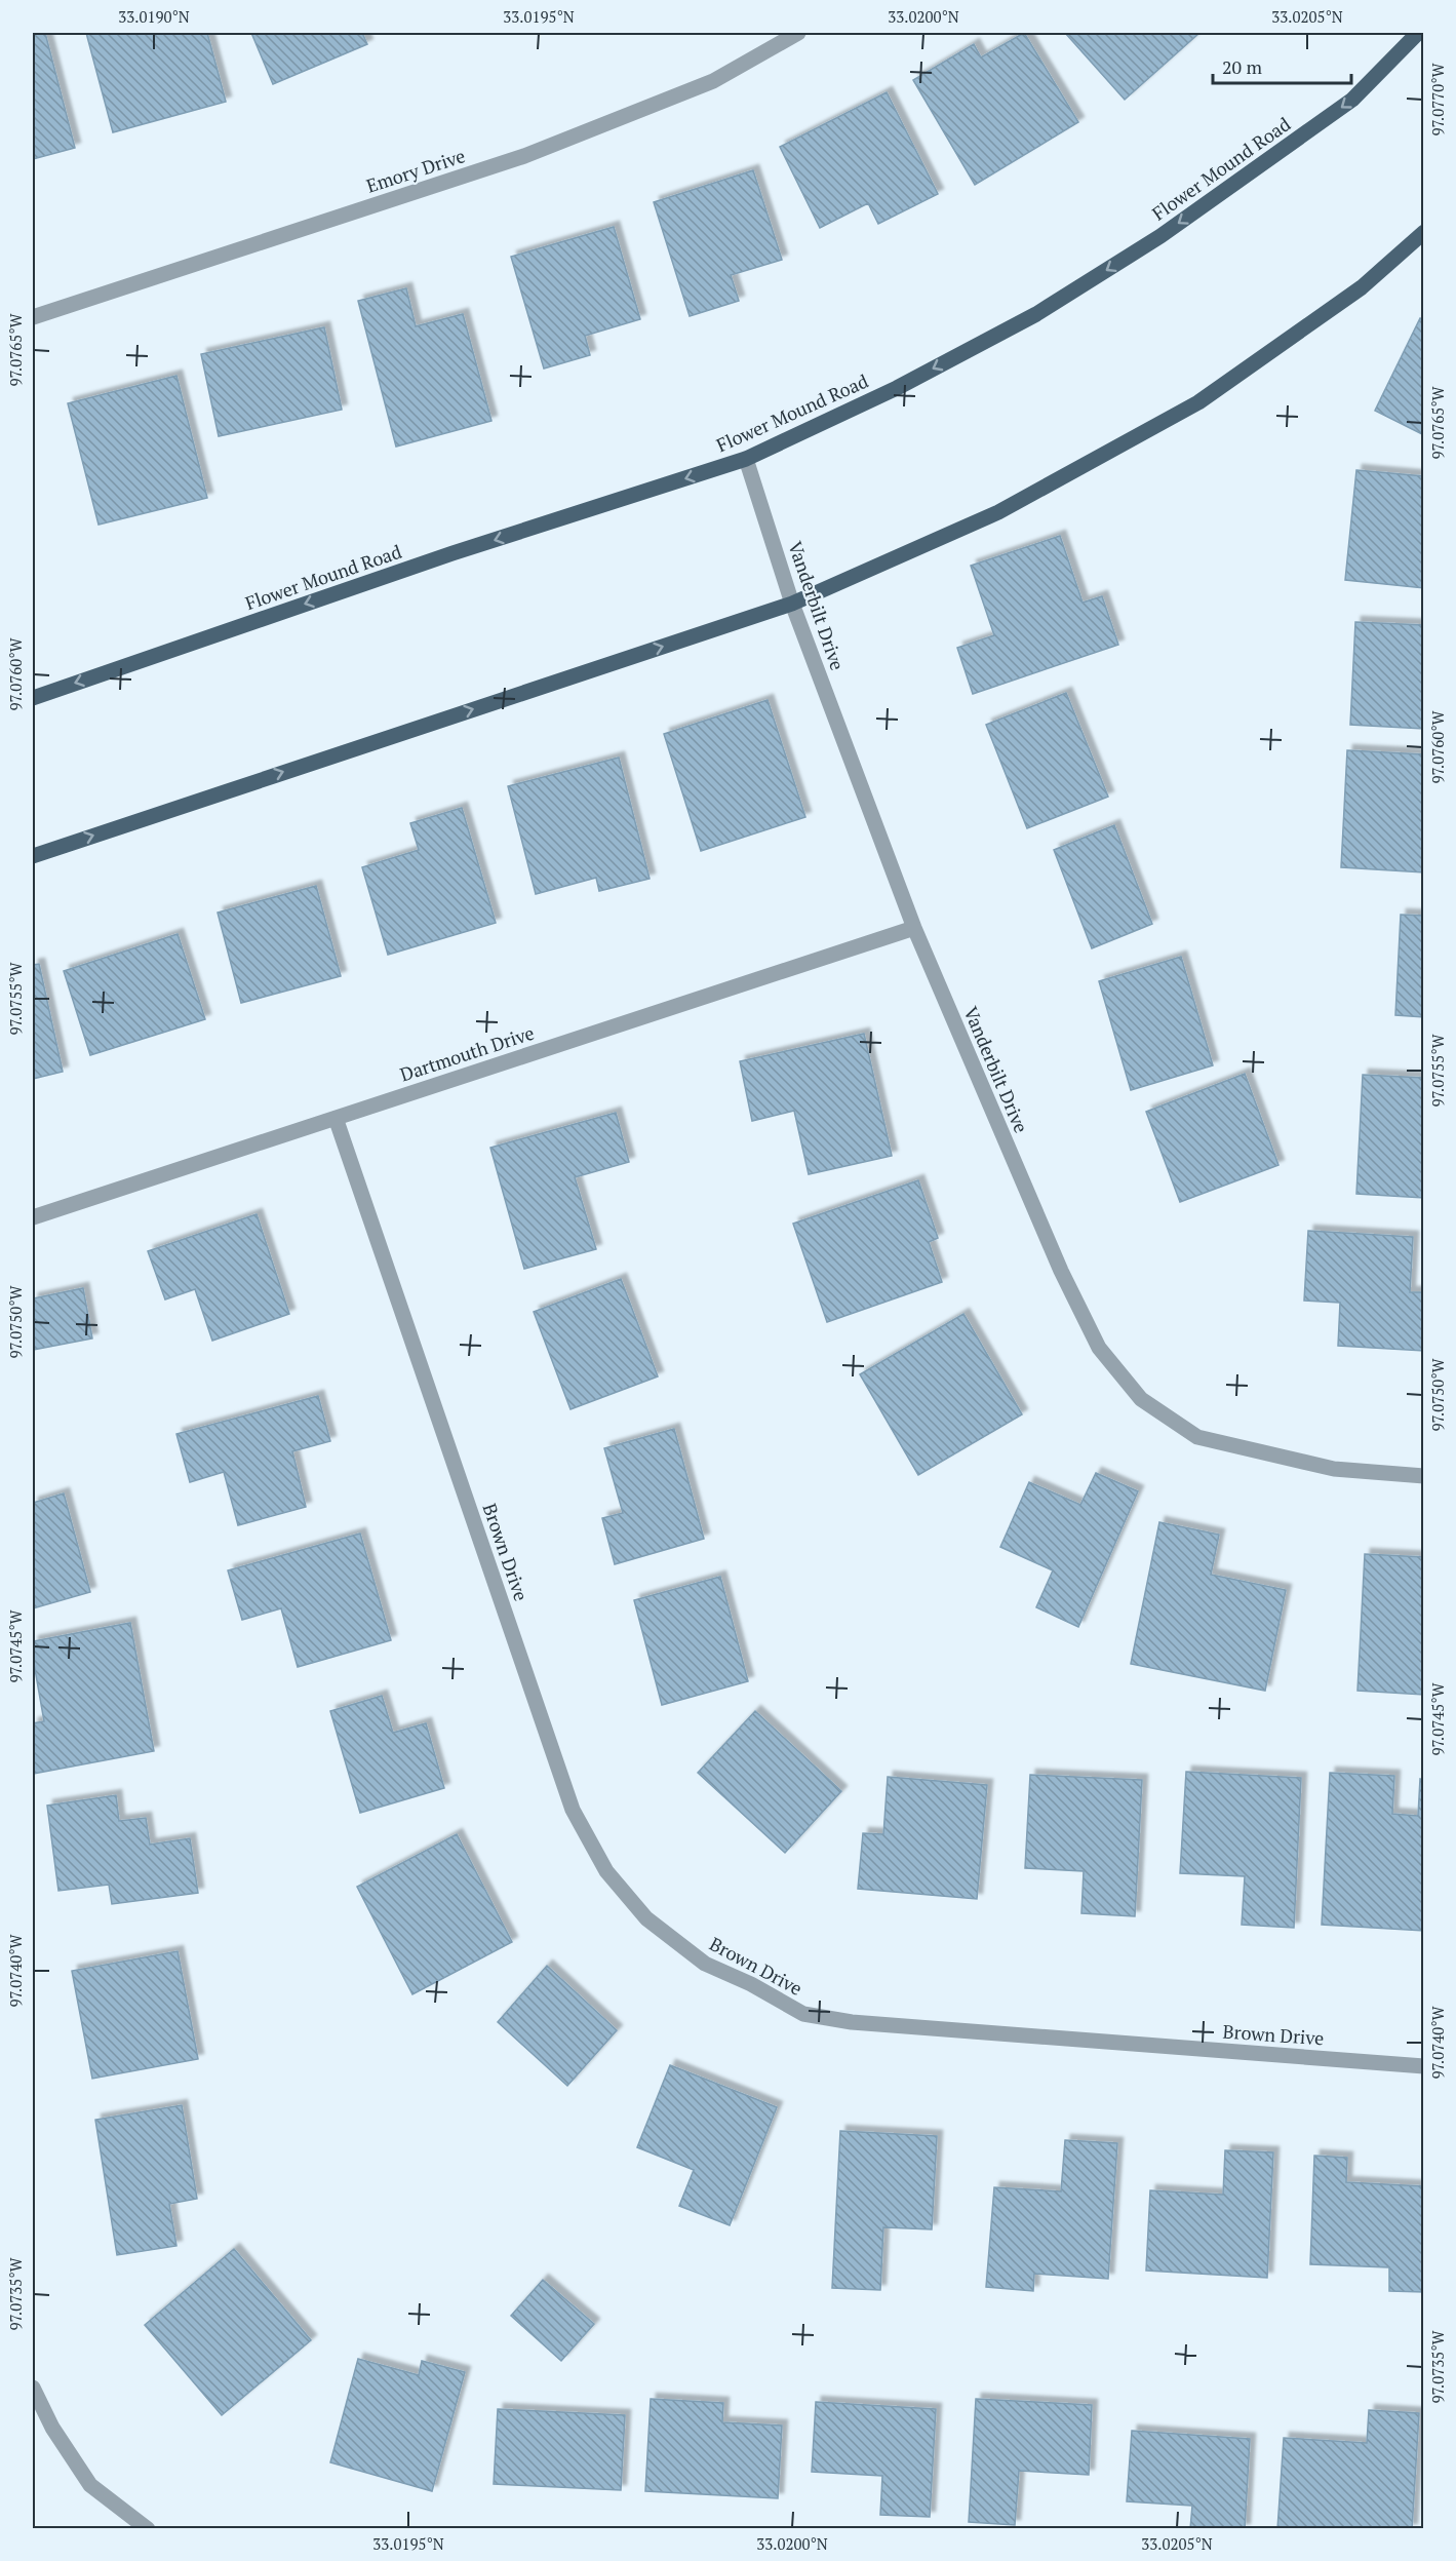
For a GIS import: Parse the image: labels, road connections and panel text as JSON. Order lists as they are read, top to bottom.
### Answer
{
  "streets": {
    "main road": ["Flower Mound Road"],
    "street": [
      "Emory Drive",
      "Vanderbilt Drive",
      "Dartmouth Drive",
      "Brown Drive"
    ]
  },
  "crossings": [
    ["Flower Mound Road", "Vanderbilt Drive"],
    ["Vanderbilt Drive", "Dartmouth Drive"],
    ["Dartmouth Drive", "Brown Drive"]
  ],
  "one_way": ["Flower Mound Road"],
  "scale_bar": "20 m",
  "coordinates": [
    "33.0190°N",
    "33.0195°N",
    "33.0200°N",
    "33.0205°N",
    "97.0770°W",
    "97.0765°W",
    "97.0760°W",
    "97.0755°W",
    "97.0750°W",
    "97.0745°W",
    "97.0740°W",
    "97.0735°W"
  ]
}
